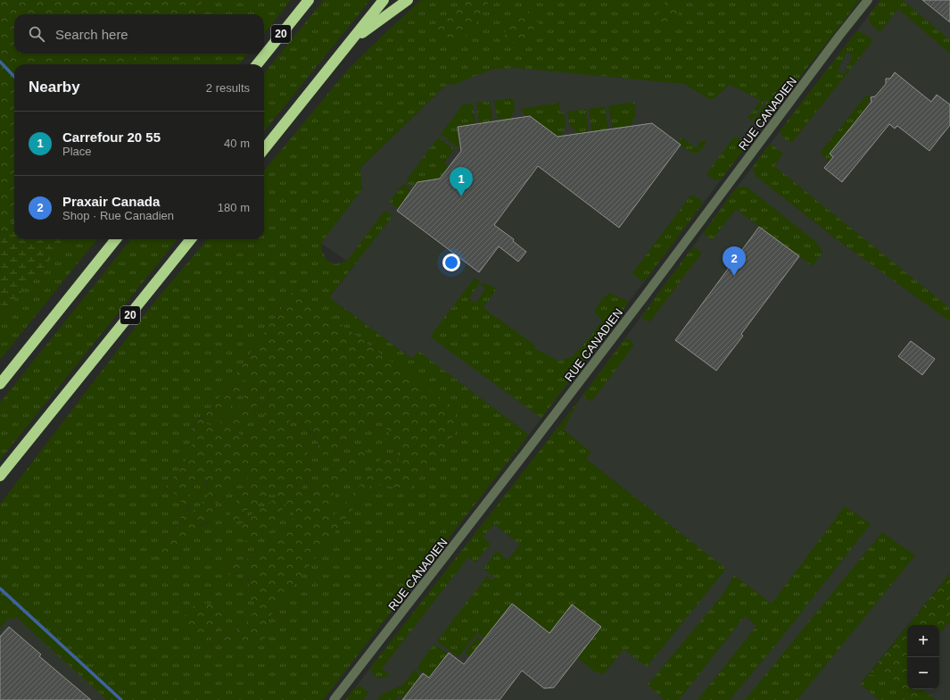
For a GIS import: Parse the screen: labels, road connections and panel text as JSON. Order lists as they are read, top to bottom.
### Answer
{
  "streets": {
    "highway": ["20"],
    "street": ["RUE CANADIEN"]
  },
  "page": {
    "search": "Search here",
    "heading": ["Nearby", "2 results"],
    "list": [
      {
        "mark": "1",
        "name": "Carrefour 20 55",
        "note": "Place",
        "value": "40 m"
      },
      {
        "mark": "2",
        "name": "Praxair Canada",
        "note": "Shop · Rue Canadien",
        "value": "180 m"
      }
    ],
    "pins": ["1", "2"],
    "map_buttons": ["+", "−"]
  }
}
